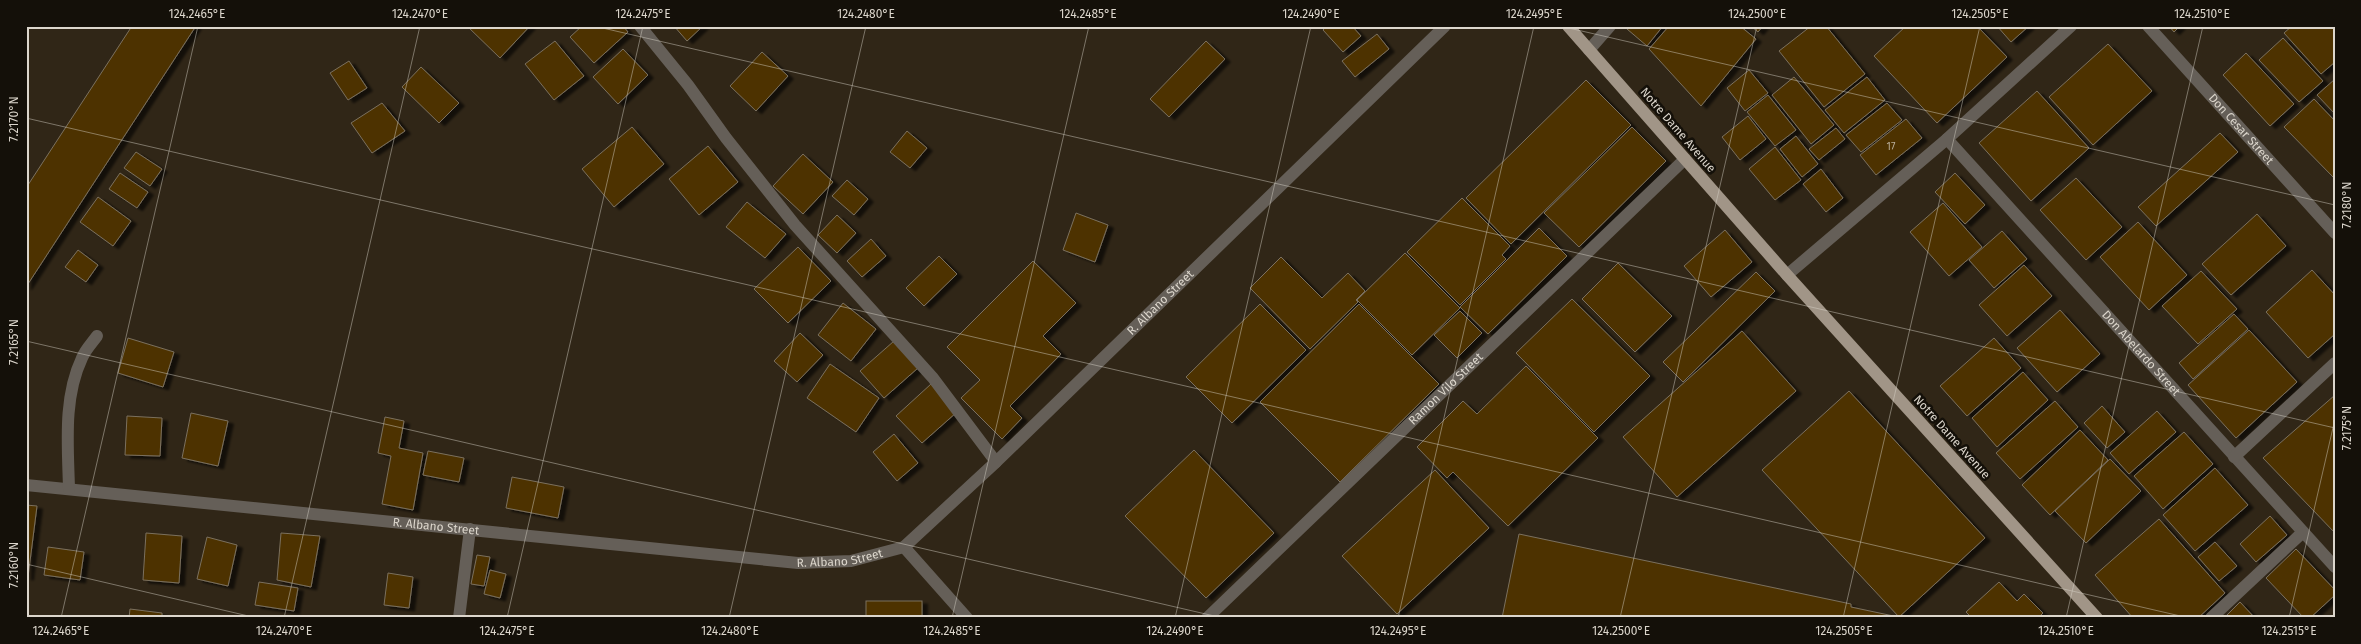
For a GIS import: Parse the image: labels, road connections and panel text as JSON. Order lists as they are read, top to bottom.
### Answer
{
  "streets": {
    "main road": ["Notre Dame Avenue"],
    "street": [
      "Don Cesar Street",
      "R. Albano Street",
      "Don Abelardo Street",
      "Ramon Vilo Street"
    ]
  },
  "crossings": [
    ["Notre Dame Avenue", "Ramon Vilo Street"]
  ],
  "house_numbers": ["17"],
  "coordinates": [
    "124.2465°E",
    "124.2470°E",
    "124.2475°E",
    "124.2480°E",
    "124.2485°E",
    "124.2490°E",
    "124.2495°E",
    "124.2500°E",
    "124.2505°E",
    "124.2510°E",
    "7.2170°N",
    "7.2180°N",
    "7.2165°N",
    "7.2175°N",
    "7.2160°N",
    "124.2515°E"
  ]
}
